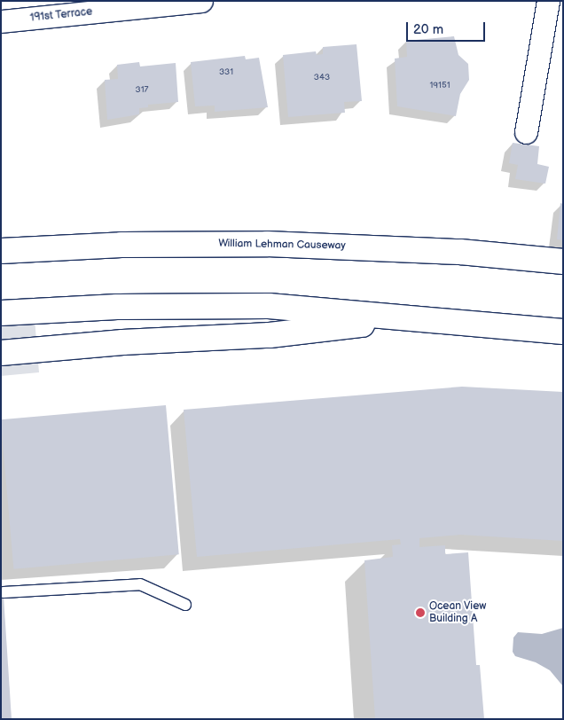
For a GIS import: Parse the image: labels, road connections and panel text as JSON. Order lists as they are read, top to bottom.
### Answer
{
  "streets": {
    "highway": ["William Lehman Causeway"],
    "street": ["191st Terrace"]
  },
  "places": ["Ocean View Building A"],
  "house_numbers": [
    "331",
    "343",
    "19151",
    "317"
  ],
  "scale_bar": "20 m"
}
